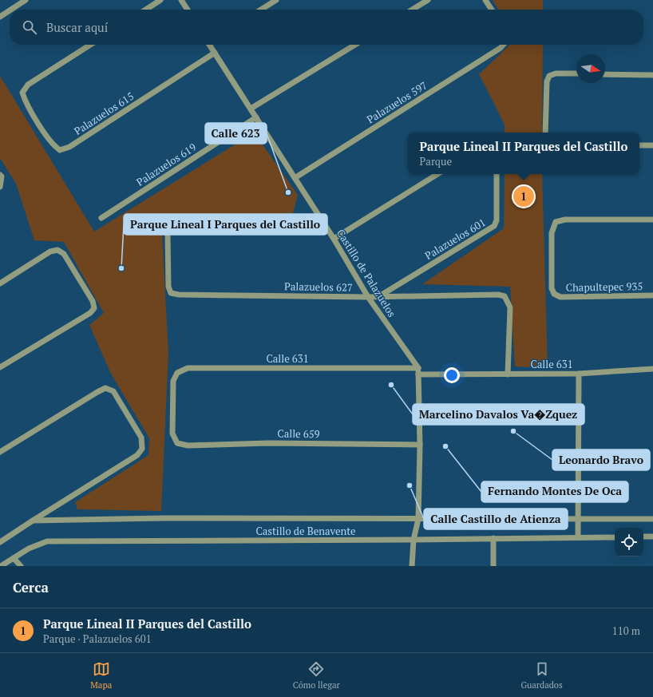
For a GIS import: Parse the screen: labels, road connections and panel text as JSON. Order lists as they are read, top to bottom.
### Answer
{
  "streets": {
    "street": [
      "Palazuelos 597",
      "Palazuelos 615",
      "Palazuelos 619",
      "Palazuelos 601",
      "Castillo de Palazuelos",
      "Palazuelos 627",
      "Chapultepec 935",
      "Calle 631",
      "Calle 659",
      "Castillo de Benavente"
    ]
  },
  "crossings": [
    ["Palazuelos 597", "Castillo de Palazuelos"],
    ["Palazuelos 615", "Castillo de Palazuelos"],
    ["Palazuelos 619", "Castillo de Palazuelos"],
    ["Palazuelos 601", "Palazuelos 627"],
    ["Castillo de Palazuelos", "Palazuelos 627"],
    ["Castillo de Palazuelos", "Calle 631"],
    ["Palazuelos 627", "Calle 631"],
    ["Calle 631", "Calle 659"],
    ["Calle 631", "Castillo de Benavente"]
  ],
  "places": [
    "Calle 623",
    "Parque Lineal I Parques del Castillo",
    "Marcelino Davalos Va�Zquez",
    "Leonardo Bravo",
    "Fernando Montes De Oca",
    "Calle Castillo de Atienza"
  ],
  "north": "right",
  "page": {
    "search": "Buscar aquí",
    "popup": ["Parque Lineal II Parques del Castillo", "Parque"],
    "pins": "1",
    "heading": "Cerca",
    "list": [
      {
        "mark": "1",
        "name": "Parque Lineal II Parques del Castillo",
        "note": "Parque · Palazuelos 601",
        "value": "110 m"
      }
    ],
    "nav": ["Mapa", "Cómo llegar", "Guardados"]
  }
}
